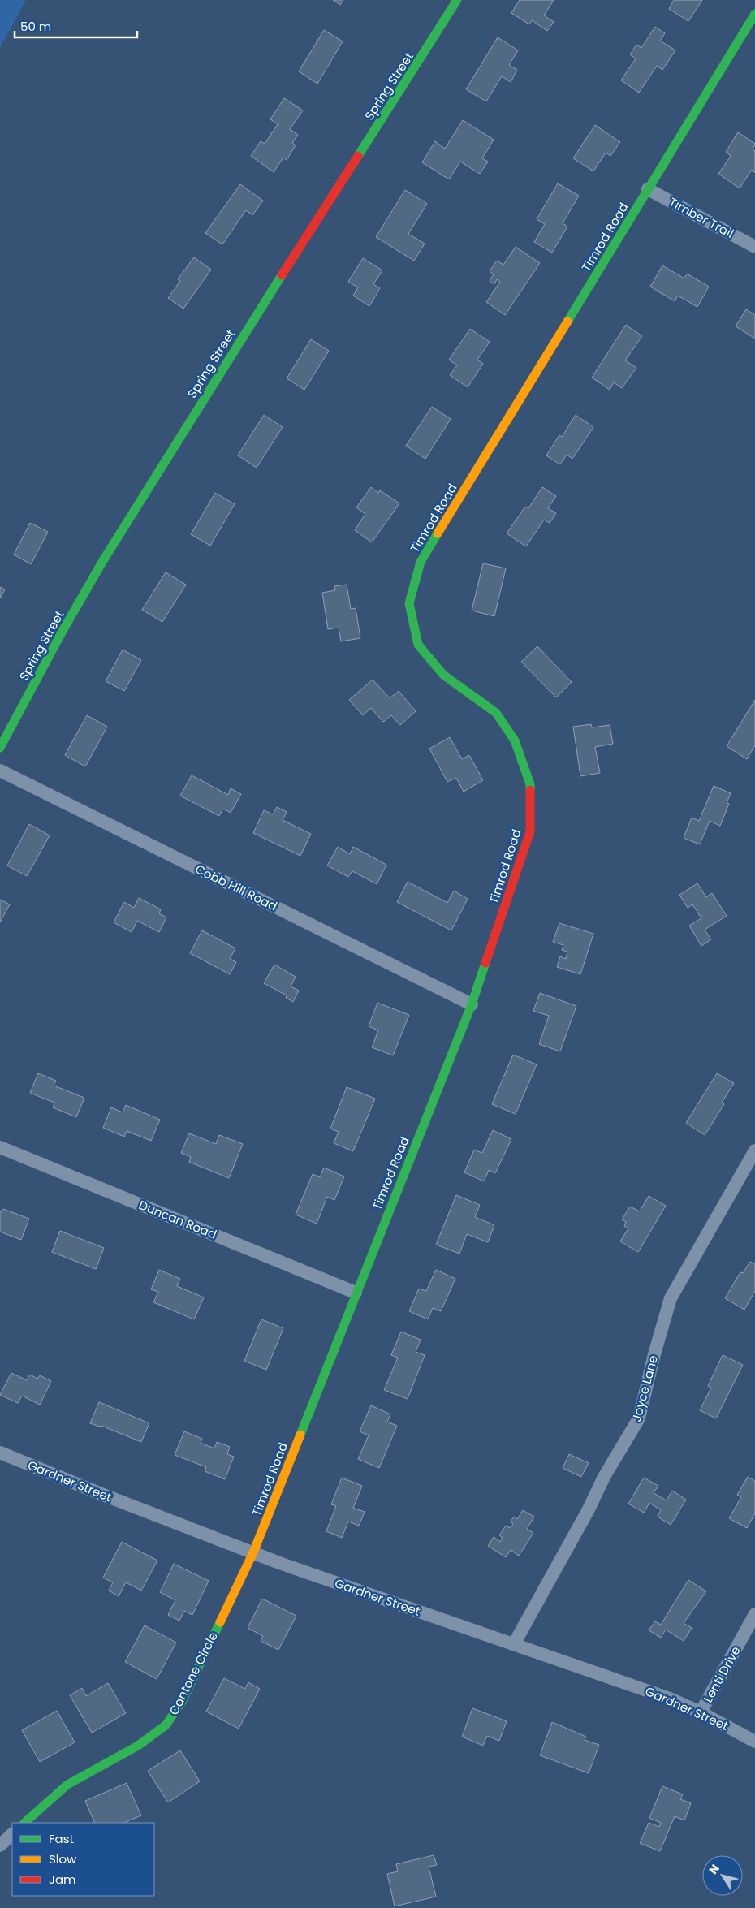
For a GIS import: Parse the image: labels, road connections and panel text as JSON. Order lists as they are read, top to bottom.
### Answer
{
  "streets": {
    "street": [
      "Spring Street",
      "Timber Trail",
      "Timrod Road",
      "Cobb Hill Road",
      "Duncan Road",
      "Joyce Lane",
      "Gardner Street",
      "Cantone Circle",
      "Lenti Drive"
    ]
  },
  "crossings": [
    ["Timber Trail", "Timrod Road"],
    ["Timrod Road", "Cobb Hill Road"],
    ["Timrod Road", "Duncan Road"],
    ["Timrod Road", "Gardner Street"],
    ["Timrod Road", "Cantone Circle"],
    ["Joyce Lane", "Gardner Street"],
    ["Gardner Street", "Cantone Circle"],
    ["Gardner Street", "Lenti Drive"]
  ],
  "legend": ["Fast", "Slow", "Jam"],
  "scale_bar": "50 m",
  "north": "top left"
}
